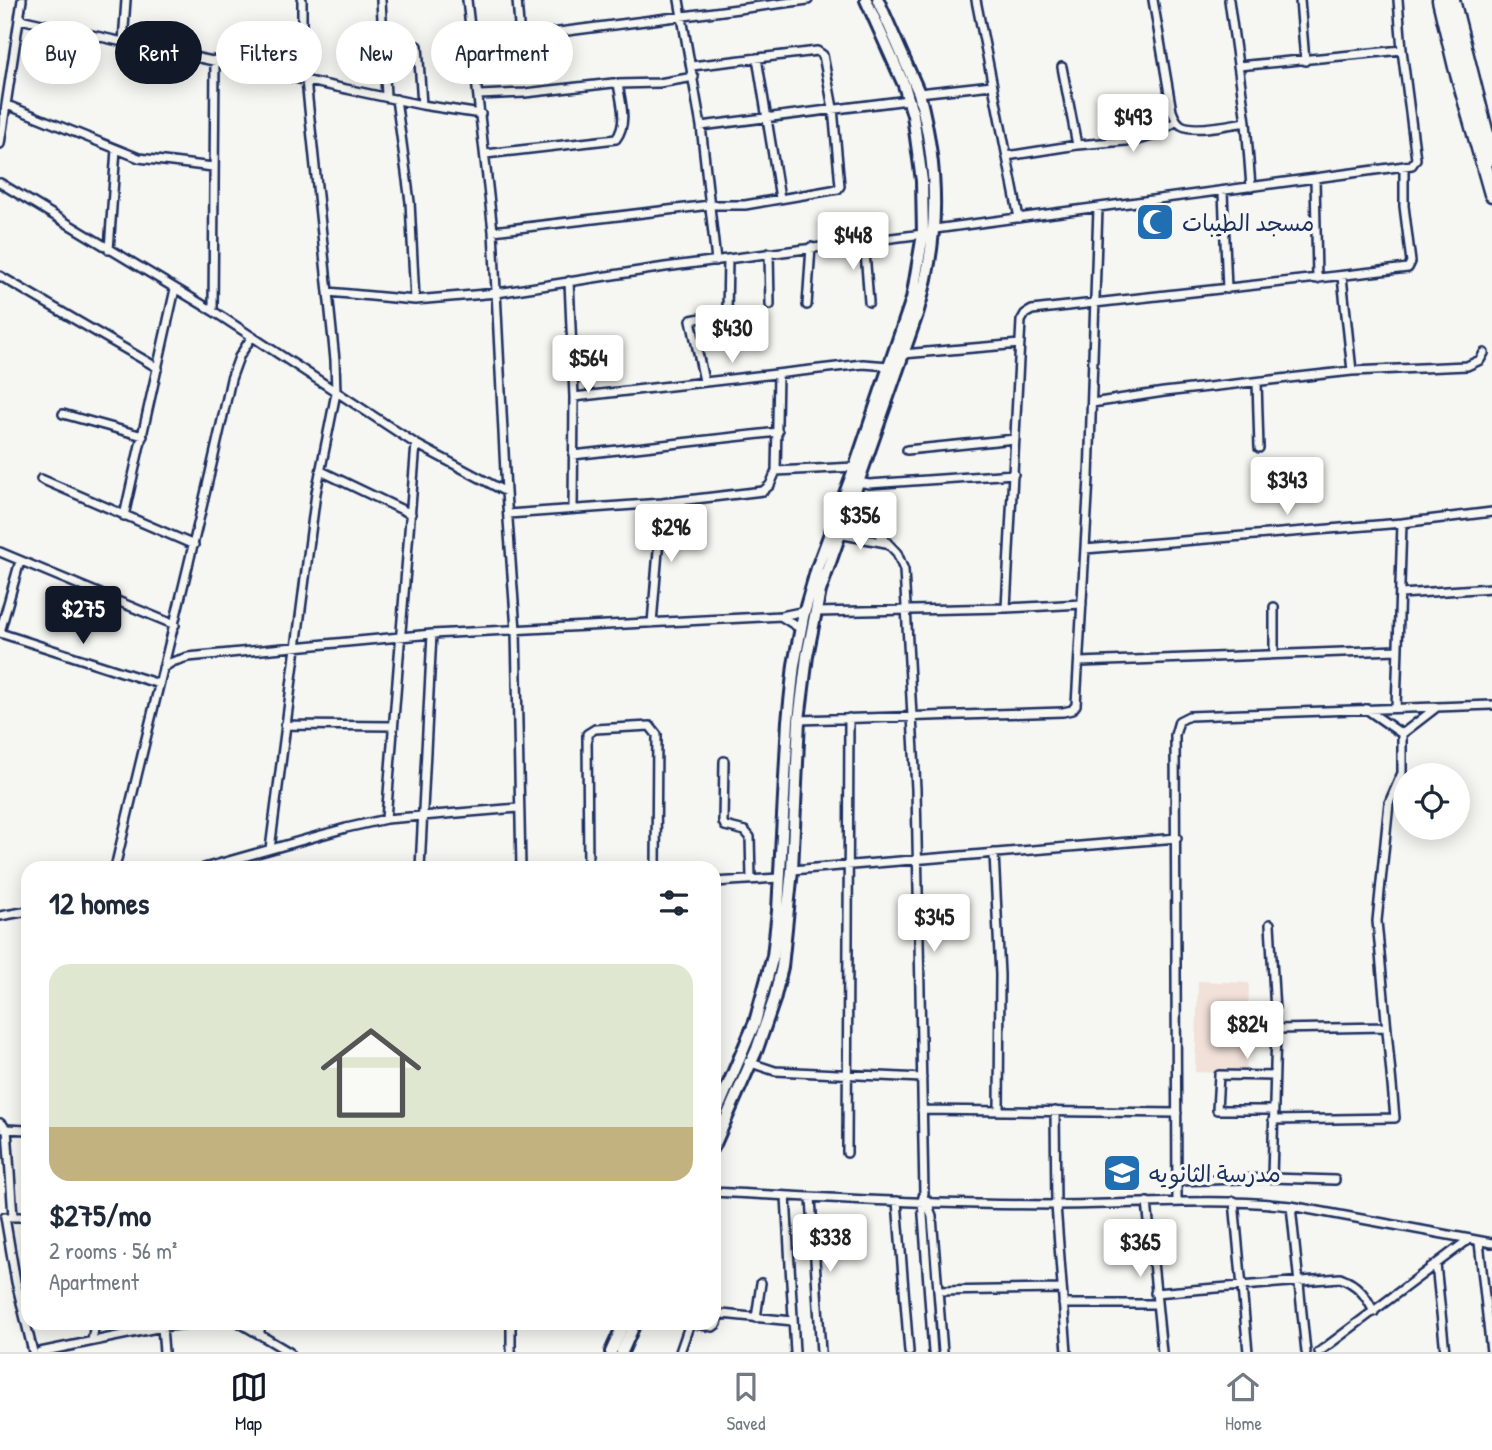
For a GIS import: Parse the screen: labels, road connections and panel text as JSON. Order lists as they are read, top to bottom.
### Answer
{
  "places": {
    "mosque": ["مسجد الطيبات"],
    "school or university": ["مدرسة الثانويه"]
  },
  "page": {
    "chip": [
      "Buy",
      "Rent",
      "Filters",
      "New",
      "Apartment"
    ],
    "price": [
      "$493",
      "$448",
      "$430",
      "$564",
      "$343",
      "$356",
      "$296",
      "$275",
      "$345",
      "$824",
      "$338",
      "$365"
    ],
    "heading": "12 homes",
    "list": [
      {
        "name": "$275/mo",
        "note": "2 rooms · 56 m² · Apartment"
      }
    ],
    "tabs": ["Map", "Saved", "Home"]
  }
}
